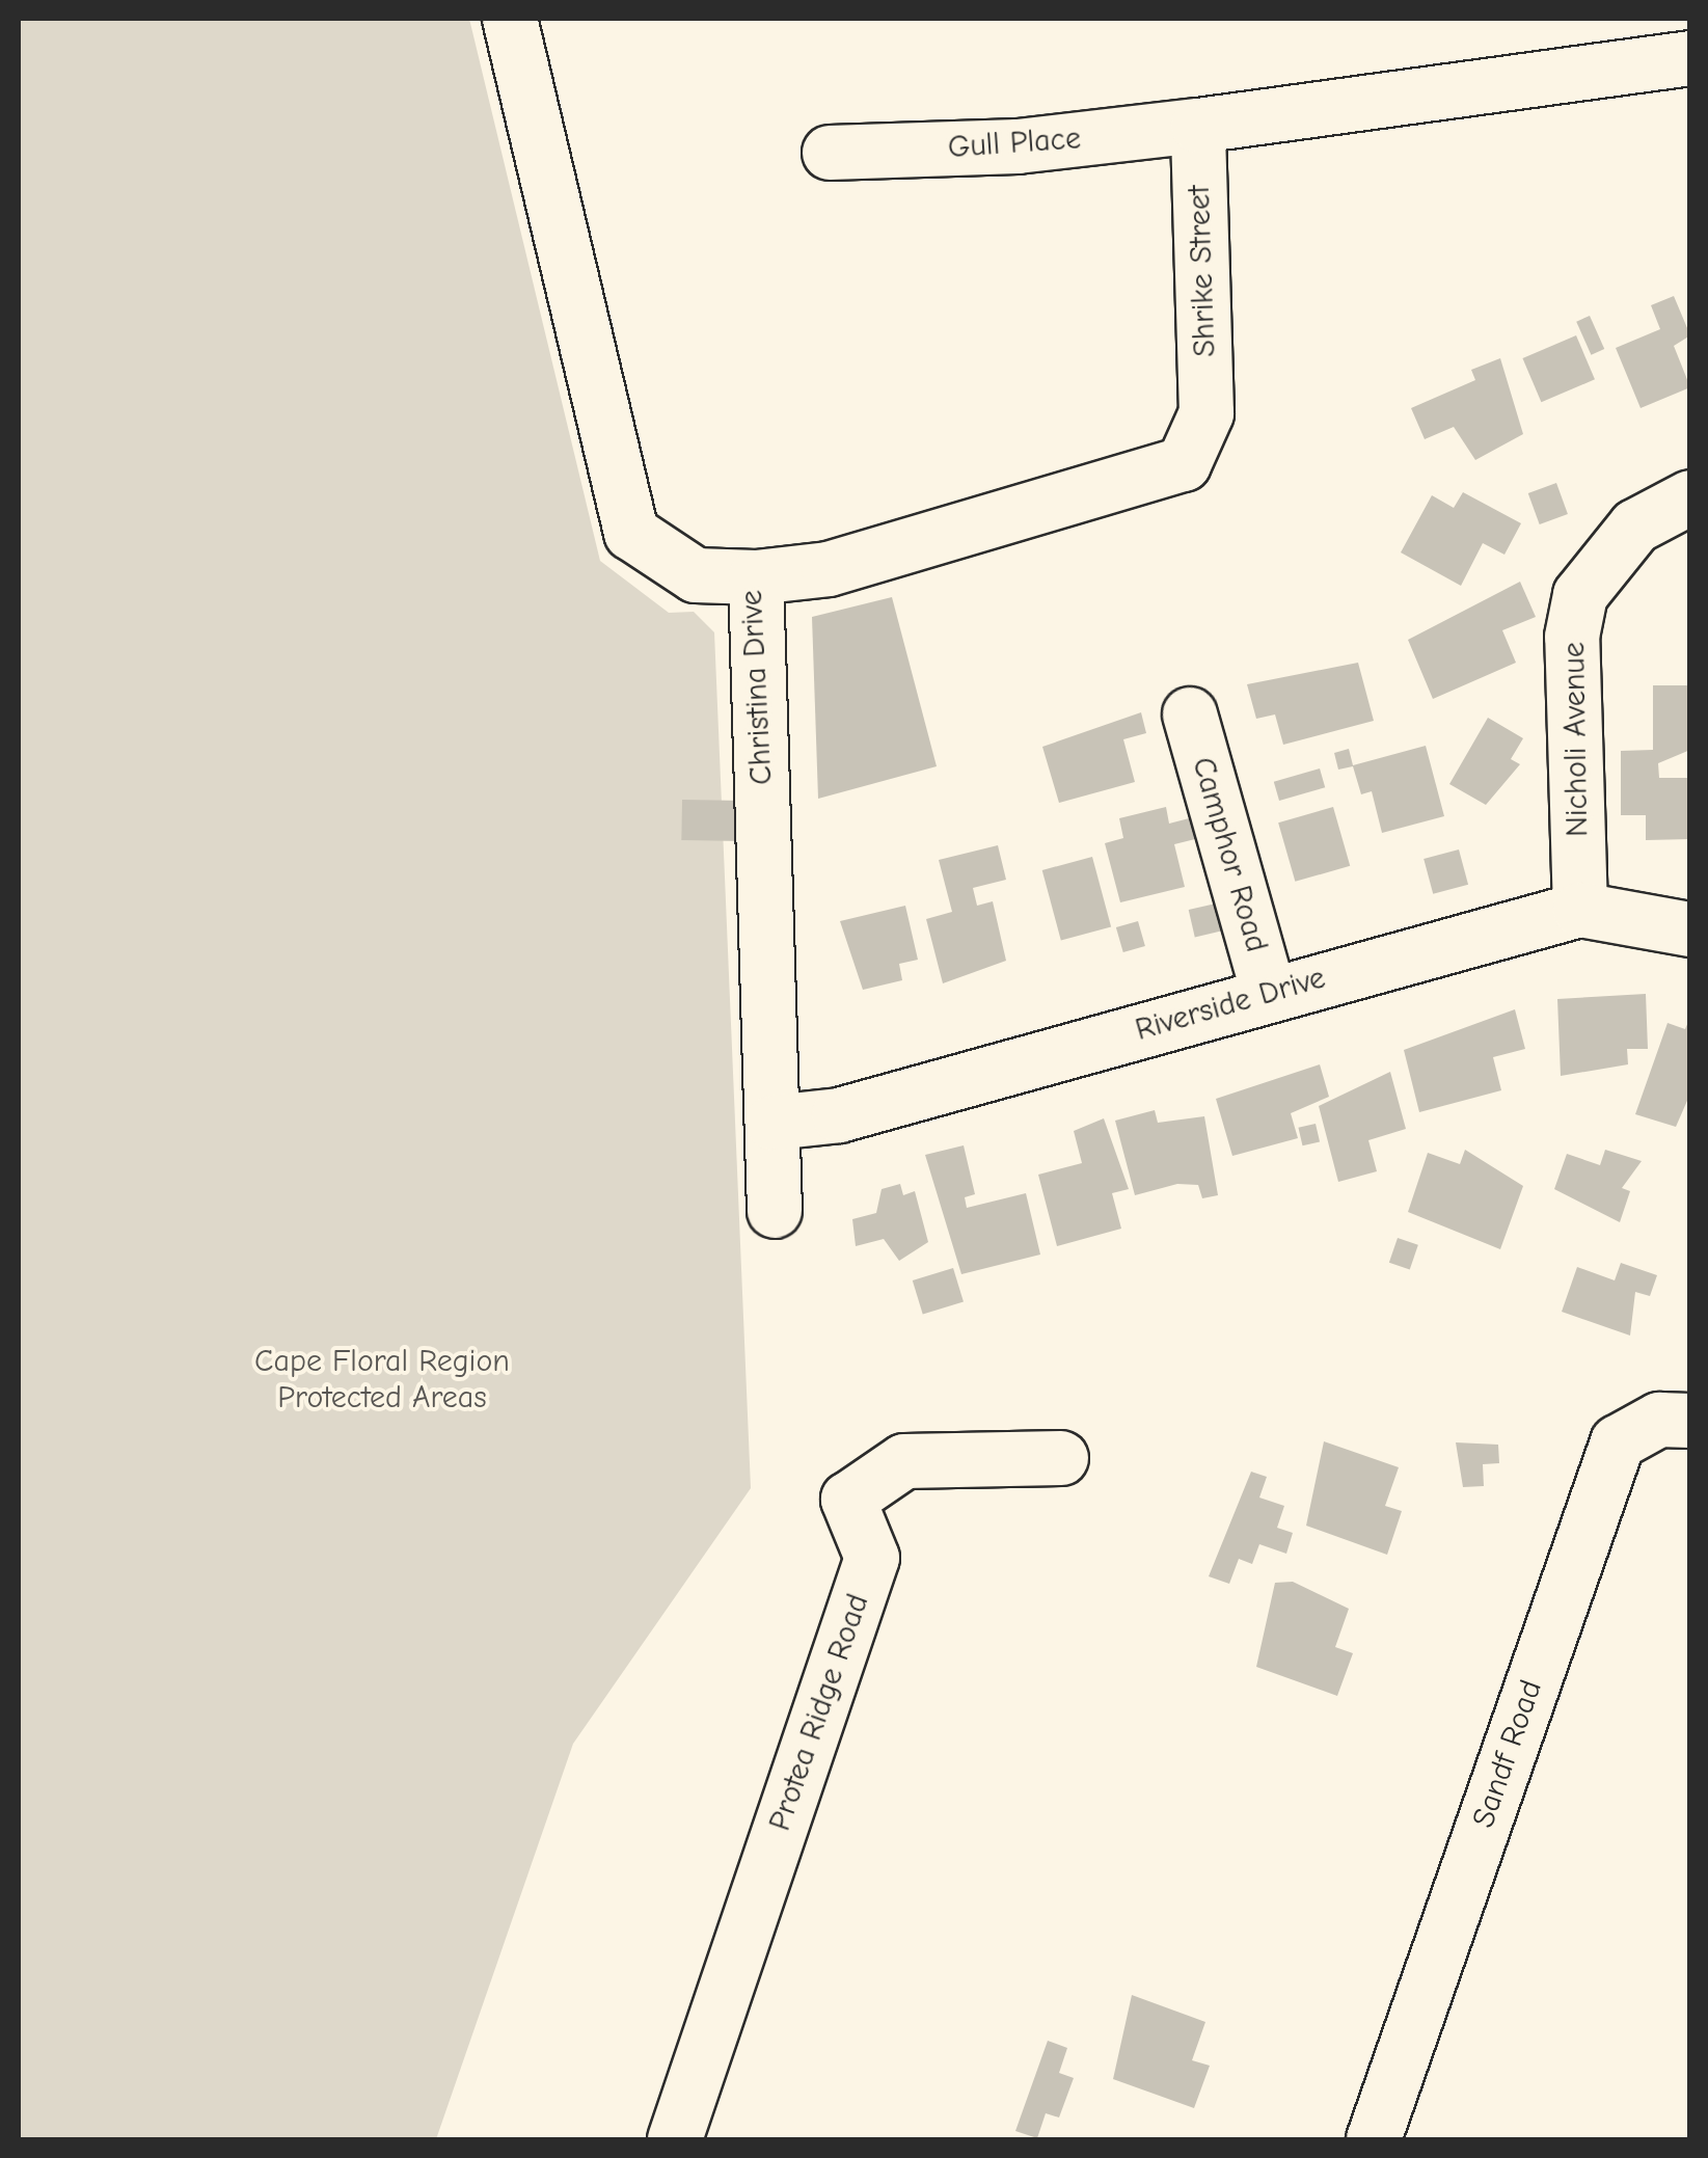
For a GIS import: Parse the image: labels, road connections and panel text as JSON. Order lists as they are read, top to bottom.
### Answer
{
  "streets": {
    "street": [
      "Gull Place",
      "Shrike Street",
      "Christina Drive",
      "Nicholi Avenue",
      "Camphor Road",
      "Riverside Drive",
      "Protea Ridge Road",
      "Sandf Road"
    ]
  },
  "crossings": [
    ["Gull Place", "Shrike Street"],
    ["Shrike Street", "Christina Drive"],
    ["Christina Drive", "Riverside Drive"],
    ["Nicholi Avenue", "Riverside Drive"],
    ["Camphor Road", "Riverside Drive"]
  ],
  "parks": ["Cape Floral Region Protected Areas"]
}
